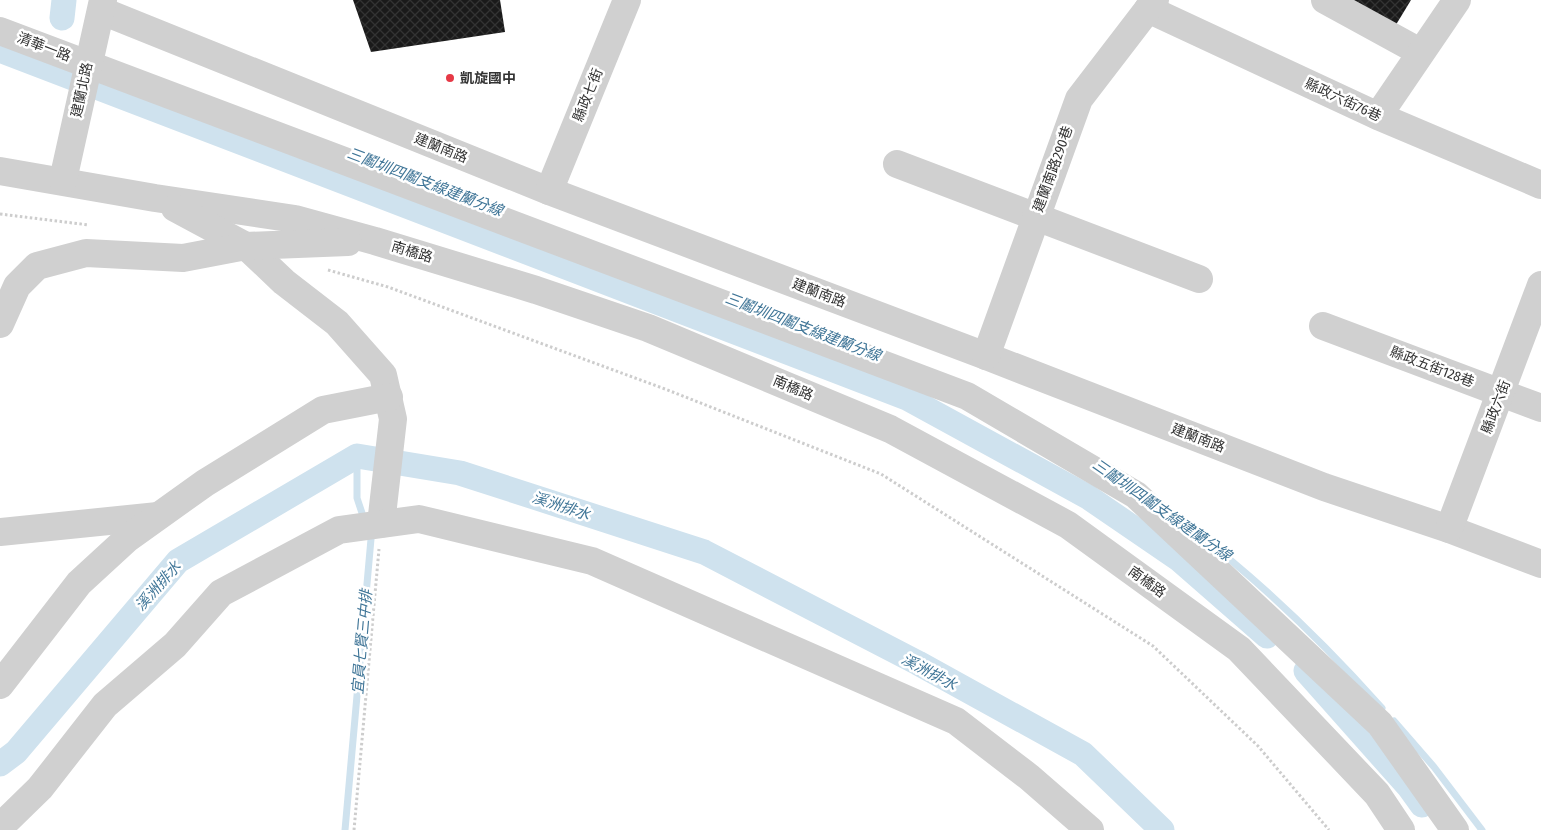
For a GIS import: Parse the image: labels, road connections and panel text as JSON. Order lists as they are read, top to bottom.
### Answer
{
  "streets": {
    "street": [
      "清華一路",
      "建蘭北路",
      "縣政七街",
      "縣政六街76巷",
      "建蘭南路",
      "建蘭南路290巷",
      "南橋路",
      "縣政五街128巷",
      "縣政六街"
    ]
  },
  "crossings": [
    ["清華一路", "建蘭北路"],
    ["建蘭北路", "建蘭南路"],
    ["建蘭北路", "南橋路"],
    ["縣政七街", "建蘭南路"],
    ["縣政六街76巷", "建蘭南路290巷"],
    ["建蘭南路", "建蘭南路290巷"],
    ["建蘭南路", "縣政六街"],
    ["縣政五街128巷", "縣政六街"]
  ],
  "water": ["三鬮圳四鬮支線建蘭分線", "溪洲排水", "宜員七賢三中排"],
  "places": ["凱旋國中"]
}
